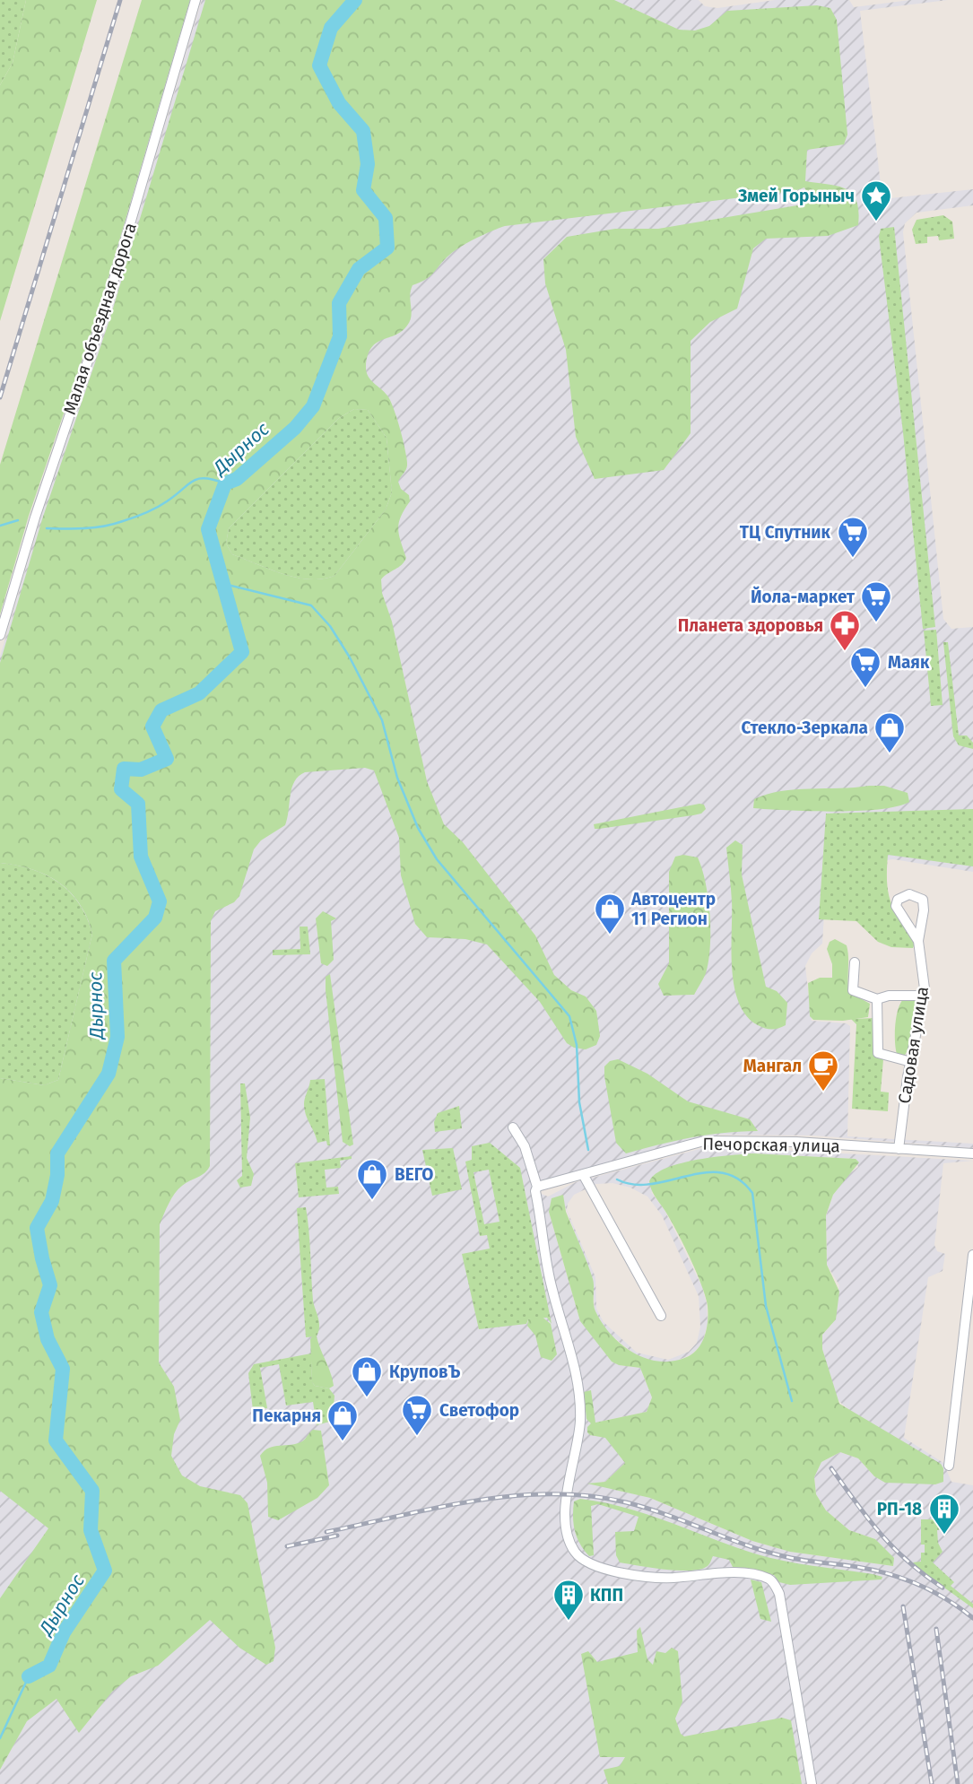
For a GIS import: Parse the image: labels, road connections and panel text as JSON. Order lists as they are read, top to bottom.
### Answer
{
  "streets": {
    "street": ["Малая объездная дорога", "Садовая улица", "Печорская улица"]
  },
  "crossings": [
    ["Садовая улица", "Печорская улица"]
  ],
  "water": ["Дырнос"],
  "places": {
    "place": ["Змей Горыныч"],
    "supermarket": [
      "ТЦ Спутник",
      "Йола-маркет",
      "Маяк",
      "Светофор"
    ],
    "pharmacy": ["Планета здоровья"],
    "shop": [
      "Стекло-Зеркала",
      "Автоцентр 11 Регион",
      "ВЕГО",
      "КруповЪ",
      "Пекарня"
    ],
    "cafe": ["Мангал"],
    "building": ["РП-18", "КПП"]
  }
}
